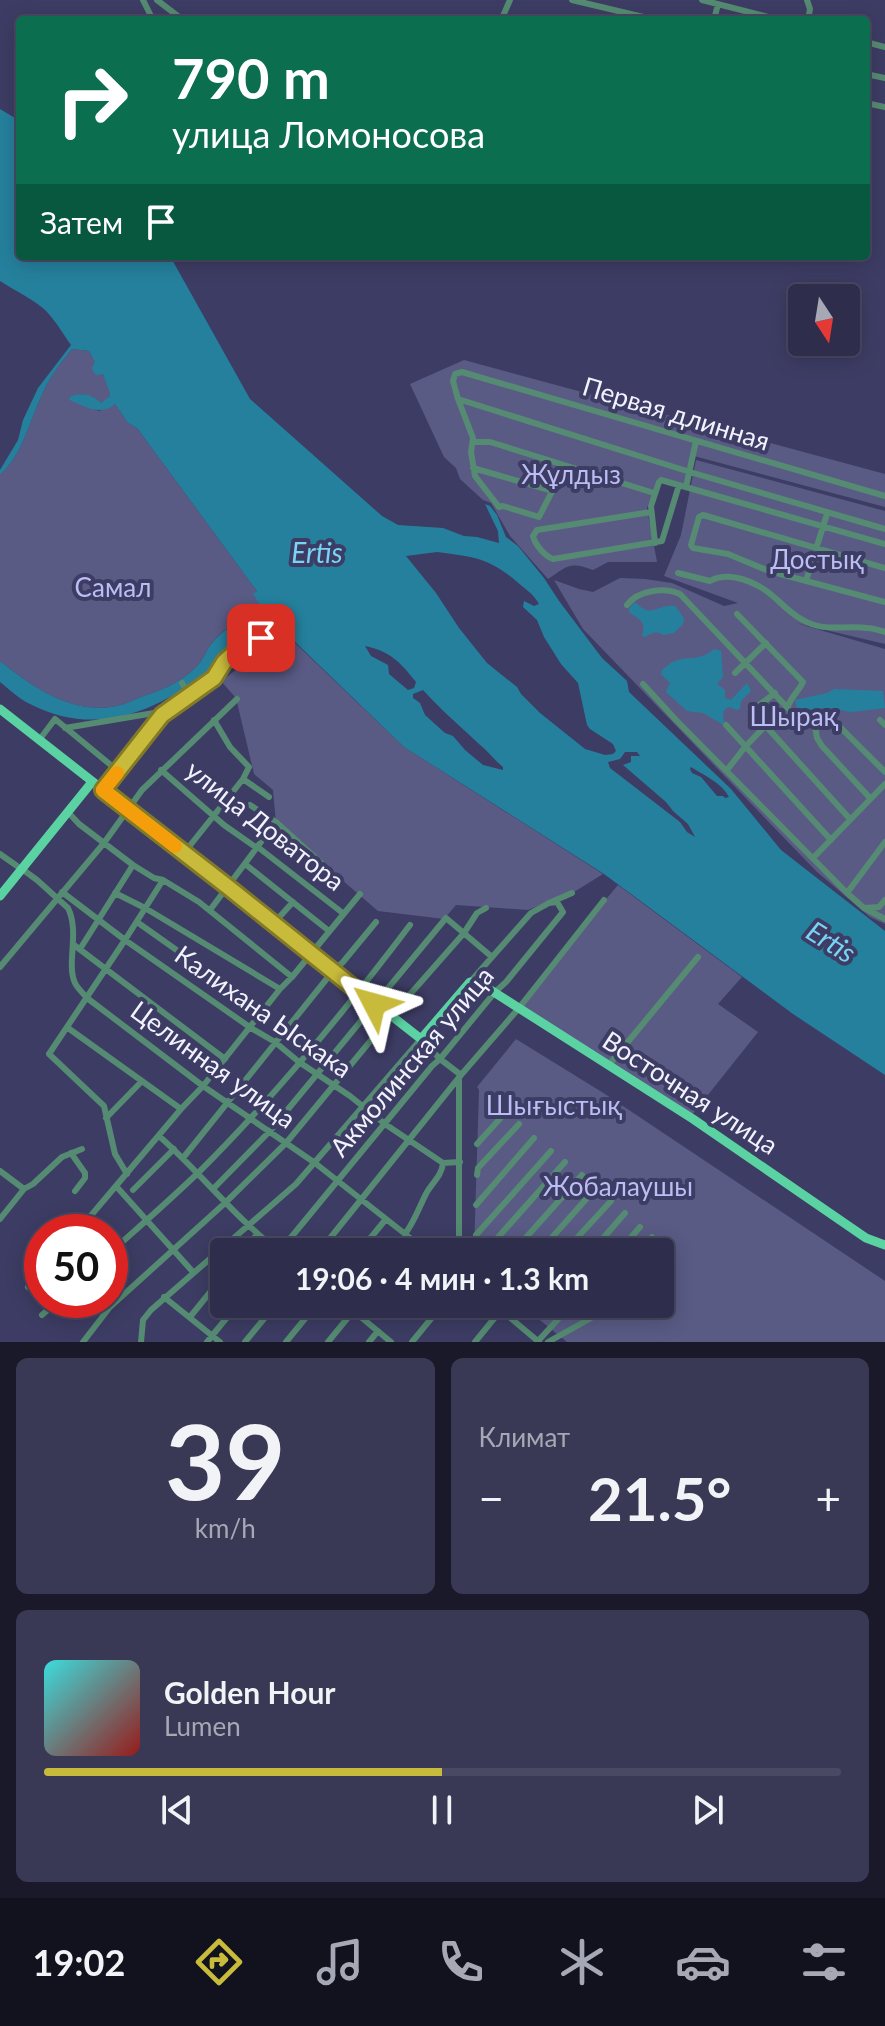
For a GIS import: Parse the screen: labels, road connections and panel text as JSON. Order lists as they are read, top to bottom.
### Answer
{
  "streets": {
    "main road": ["Восточная улица"],
    "street": [
      "Первая длинная",
      "улица Доватора",
      "Калихана Ыскака",
      "Акмолинская улица",
      "Целинная улица"
    ]
  },
  "crossings": [
    ["Калихана Ыскака", "Акмолинская улица"],
    ["Акмолинская улица", "Целинная улица"],
    ["Акмолинская улица", "Восточная улица"]
  ],
  "water": ["Ertis"],
  "parks": [
    "Жұлдыз",
    "Достық",
    "Самал",
    "Шырақ",
    "Шығыстық",
    "Жобалаушы"
  ],
  "north": "bottom",
  "page": {
    "turn": ["790 m", "улица Ломоносова"],
    "then": "Затем",
    "limit": "50",
    "trip": "19:06 · 4 мин · 1.3 km",
    "tile": [
      ["39", "km/h"],
      "Климат"
    ],
    "heat": ["−", "21.5°", "+"],
    "song": ["Golden Hour", "Lumen"],
    "tabs": "19:02"
  }
}
